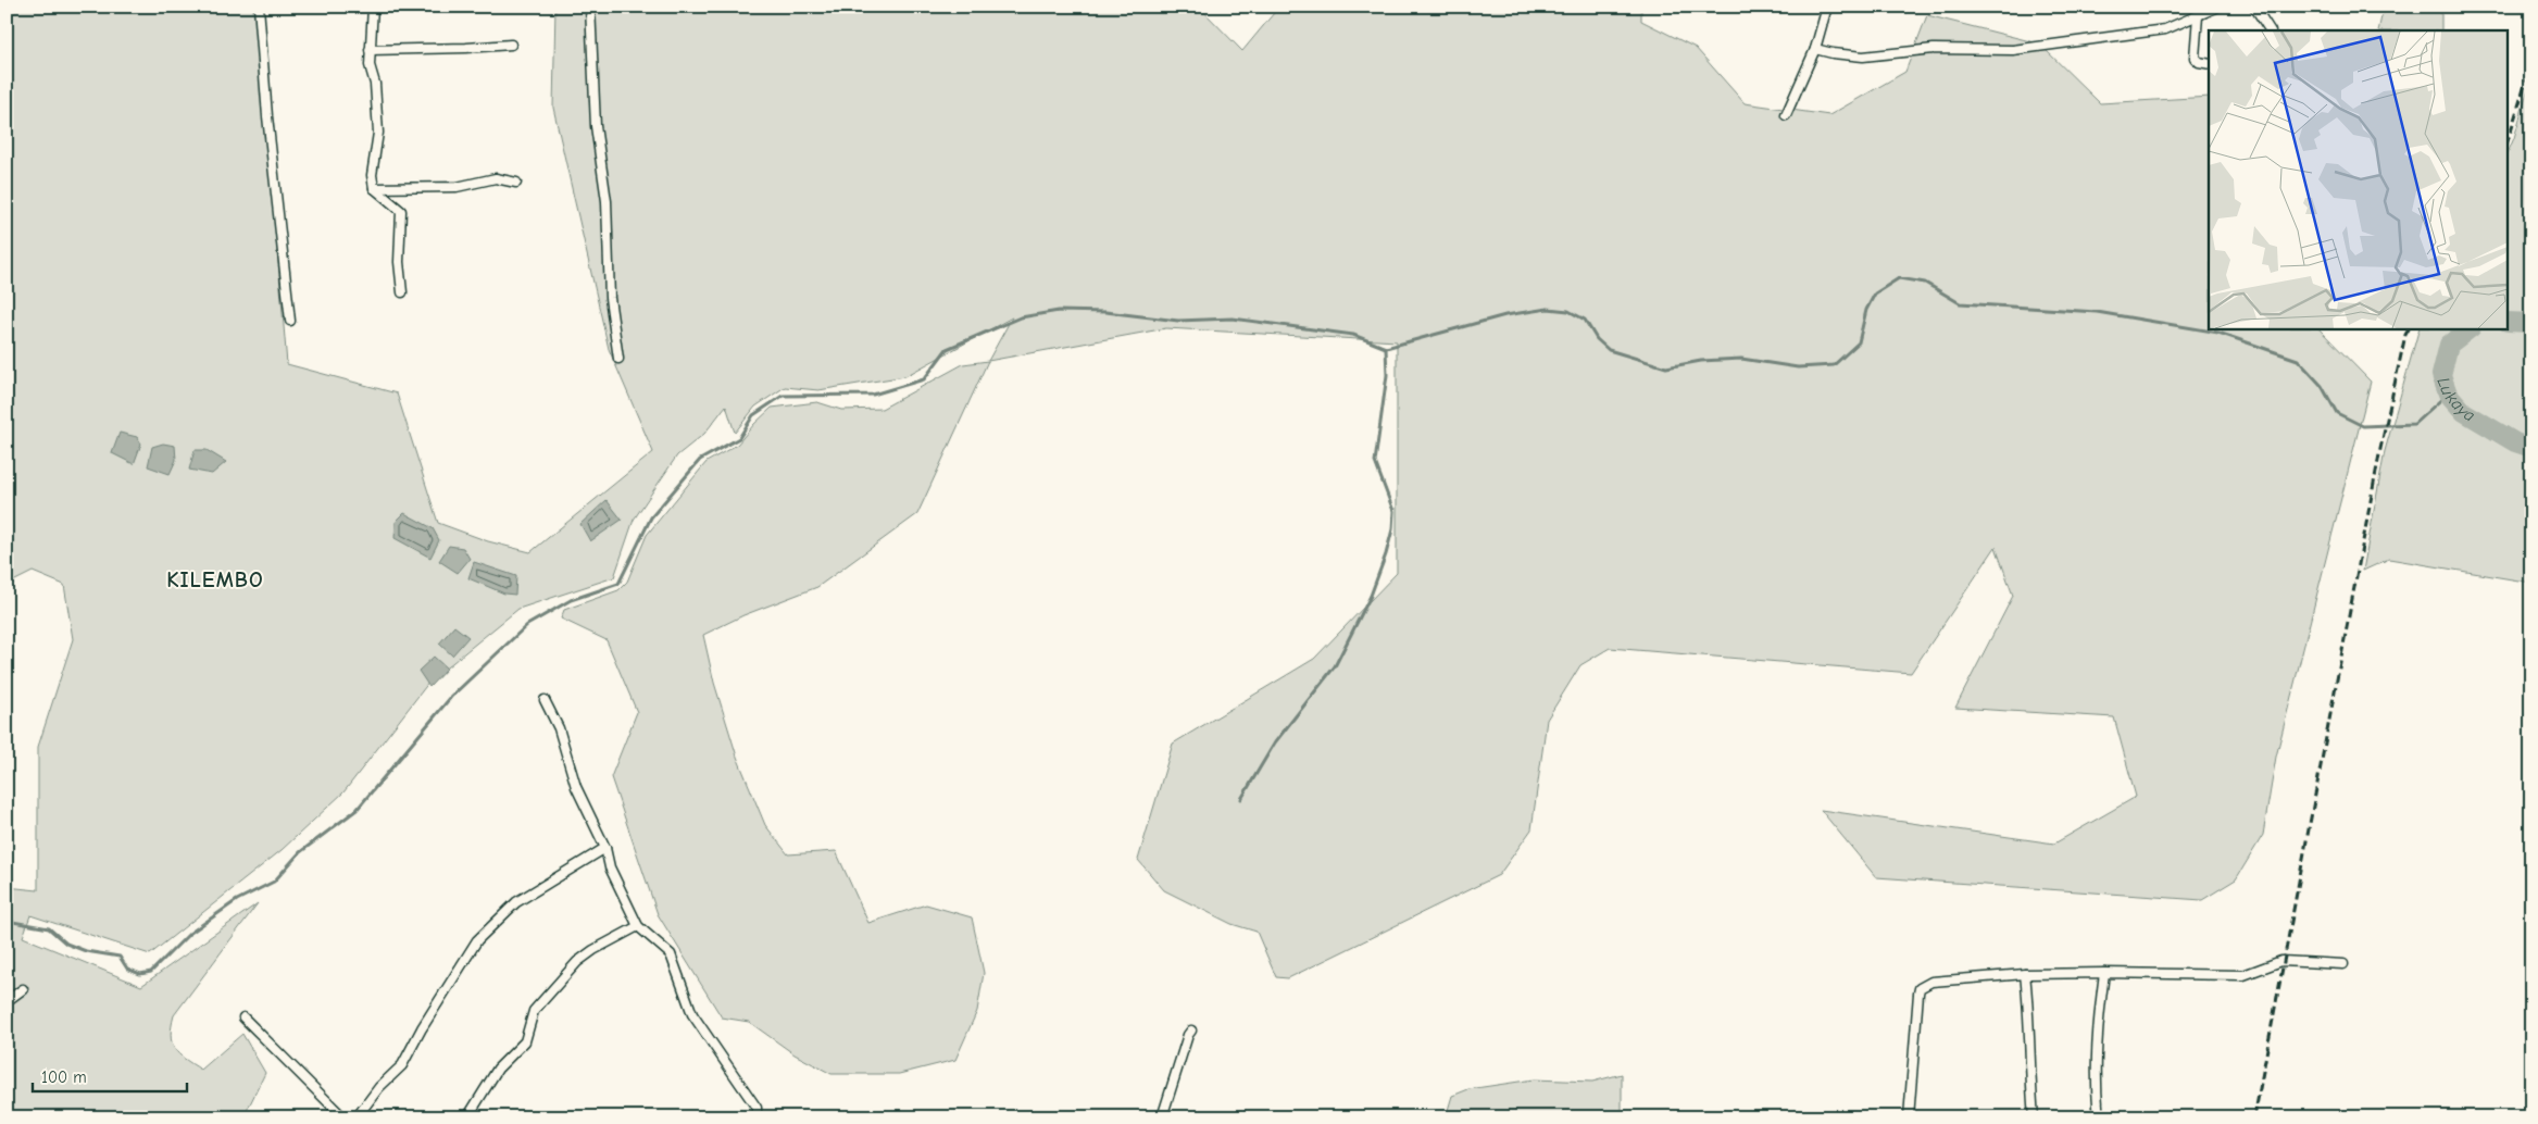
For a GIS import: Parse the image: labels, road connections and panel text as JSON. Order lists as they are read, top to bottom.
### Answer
{
  "districts": ["KILEMBO"],
  "water": ["Lukaya"],
  "scale_bar": "100 m"
}
